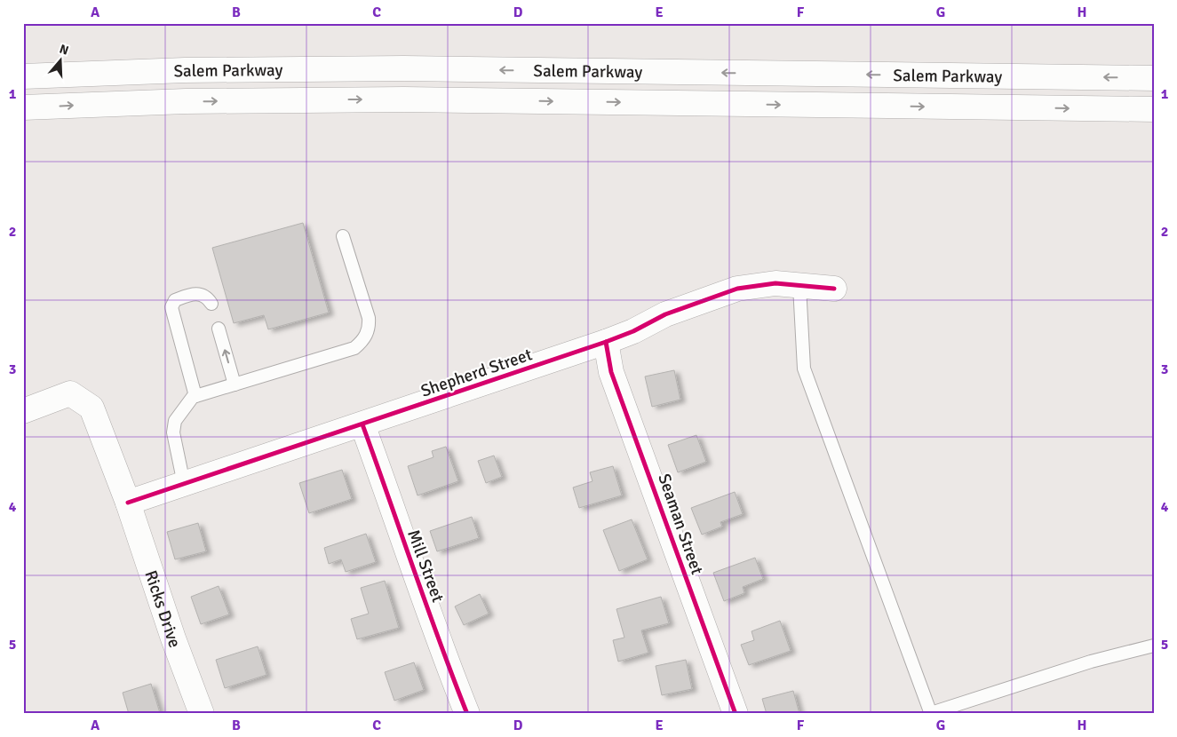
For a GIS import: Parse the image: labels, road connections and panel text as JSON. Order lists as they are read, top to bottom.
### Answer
{
  "streets": {
    "main road": [
      "Salem Parkway",
      "Shepherd Street",
      "Seaman Street",
      "Mill Street",
      "Ricks Drive"
    ]
  },
  "crossings": [
    ["Shepherd Street", "Seaman Street"],
    ["Shepherd Street", "Mill Street"],
    ["Shepherd Street", "Ricks Drive"]
  ],
  "north": "top",
  "grid": {
    "columns": [
      "A",
      "B",
      "C",
      "D",
      "E",
      "F",
      "G",
      "H"
    ],
    "rows": [
      "1",
      "2",
      "3",
      "4",
      "5"
    ]
  }
}
